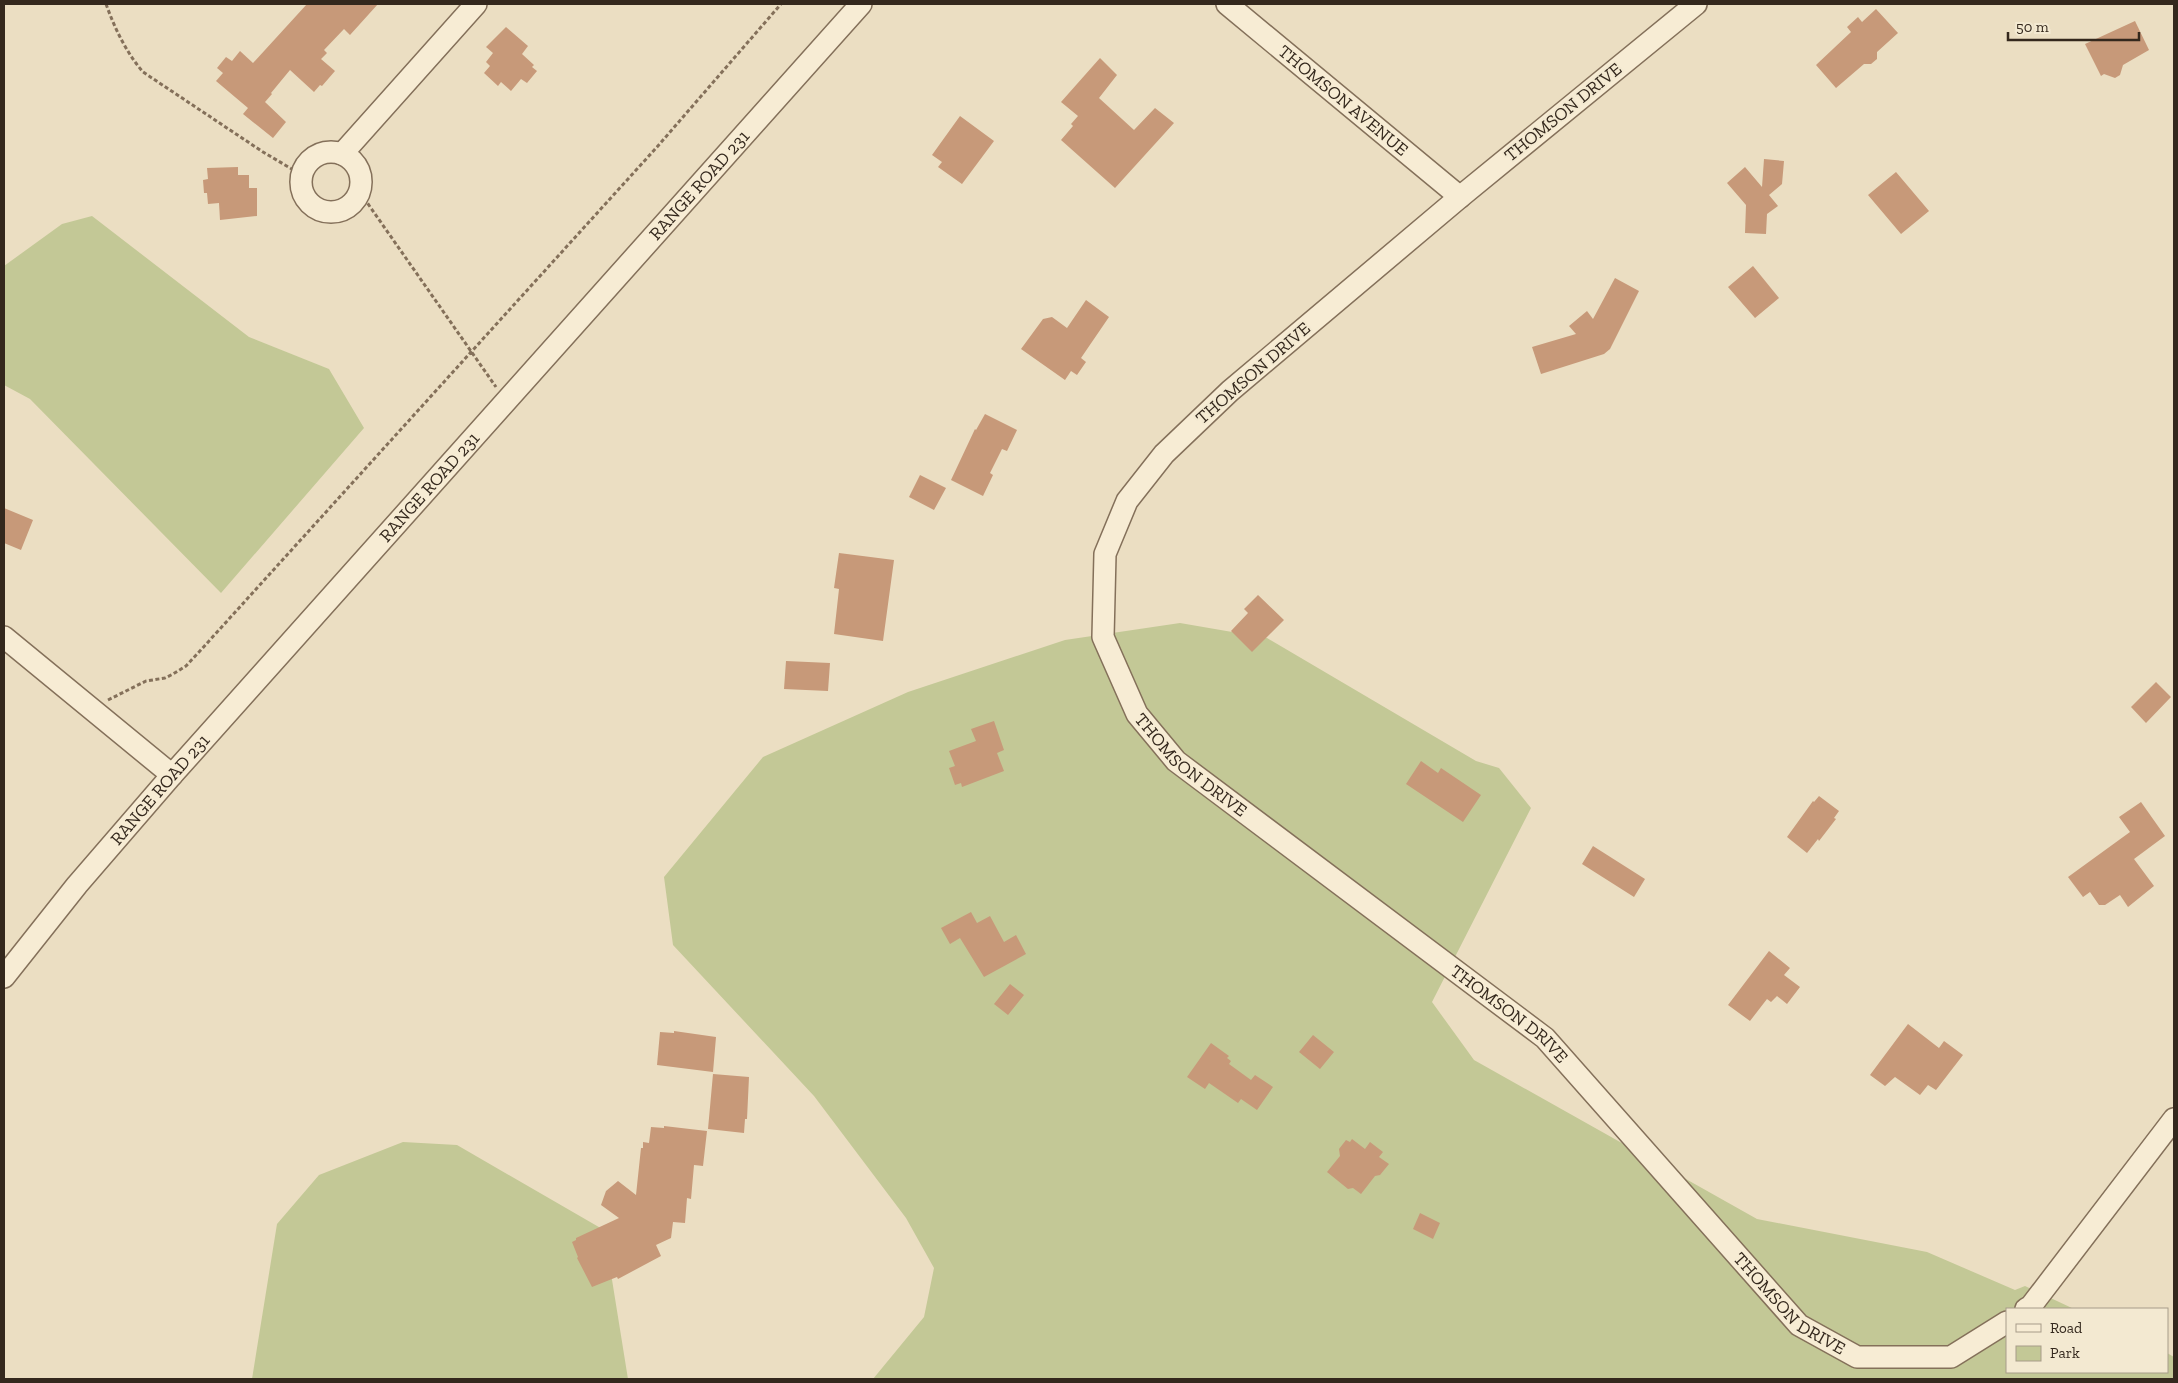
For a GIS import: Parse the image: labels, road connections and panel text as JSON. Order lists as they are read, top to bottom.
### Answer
{
  "streets": {
    "street": ["THOMSON AVENUE", "THOMSON DRIVE", "RANGE ROAD 231"]
  },
  "crossings": [
    ["THOMSON AVENUE", "THOMSON DRIVE"]
  ],
  "legend": ["Road", "Park"],
  "scale_bar": "50 m"
}
